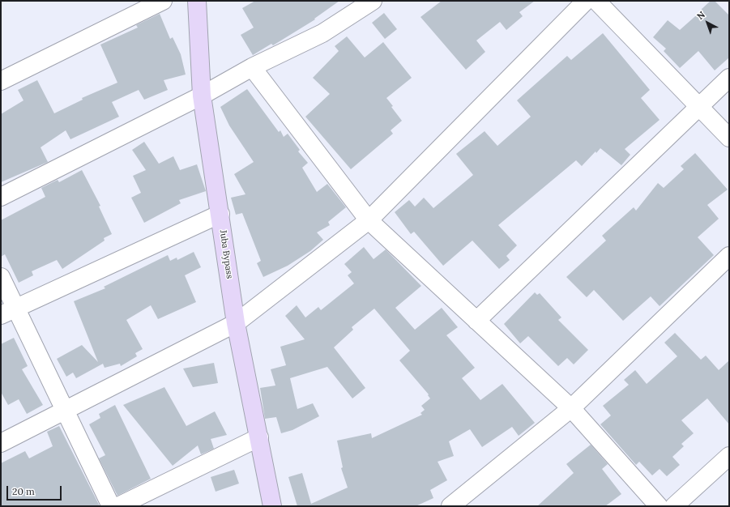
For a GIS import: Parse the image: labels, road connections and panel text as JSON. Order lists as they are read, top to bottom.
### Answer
{
  "streets": {
    "main road": ["Juba Bypass"]
  },
  "scale_bar": "20 m",
  "north": "top left"
}
